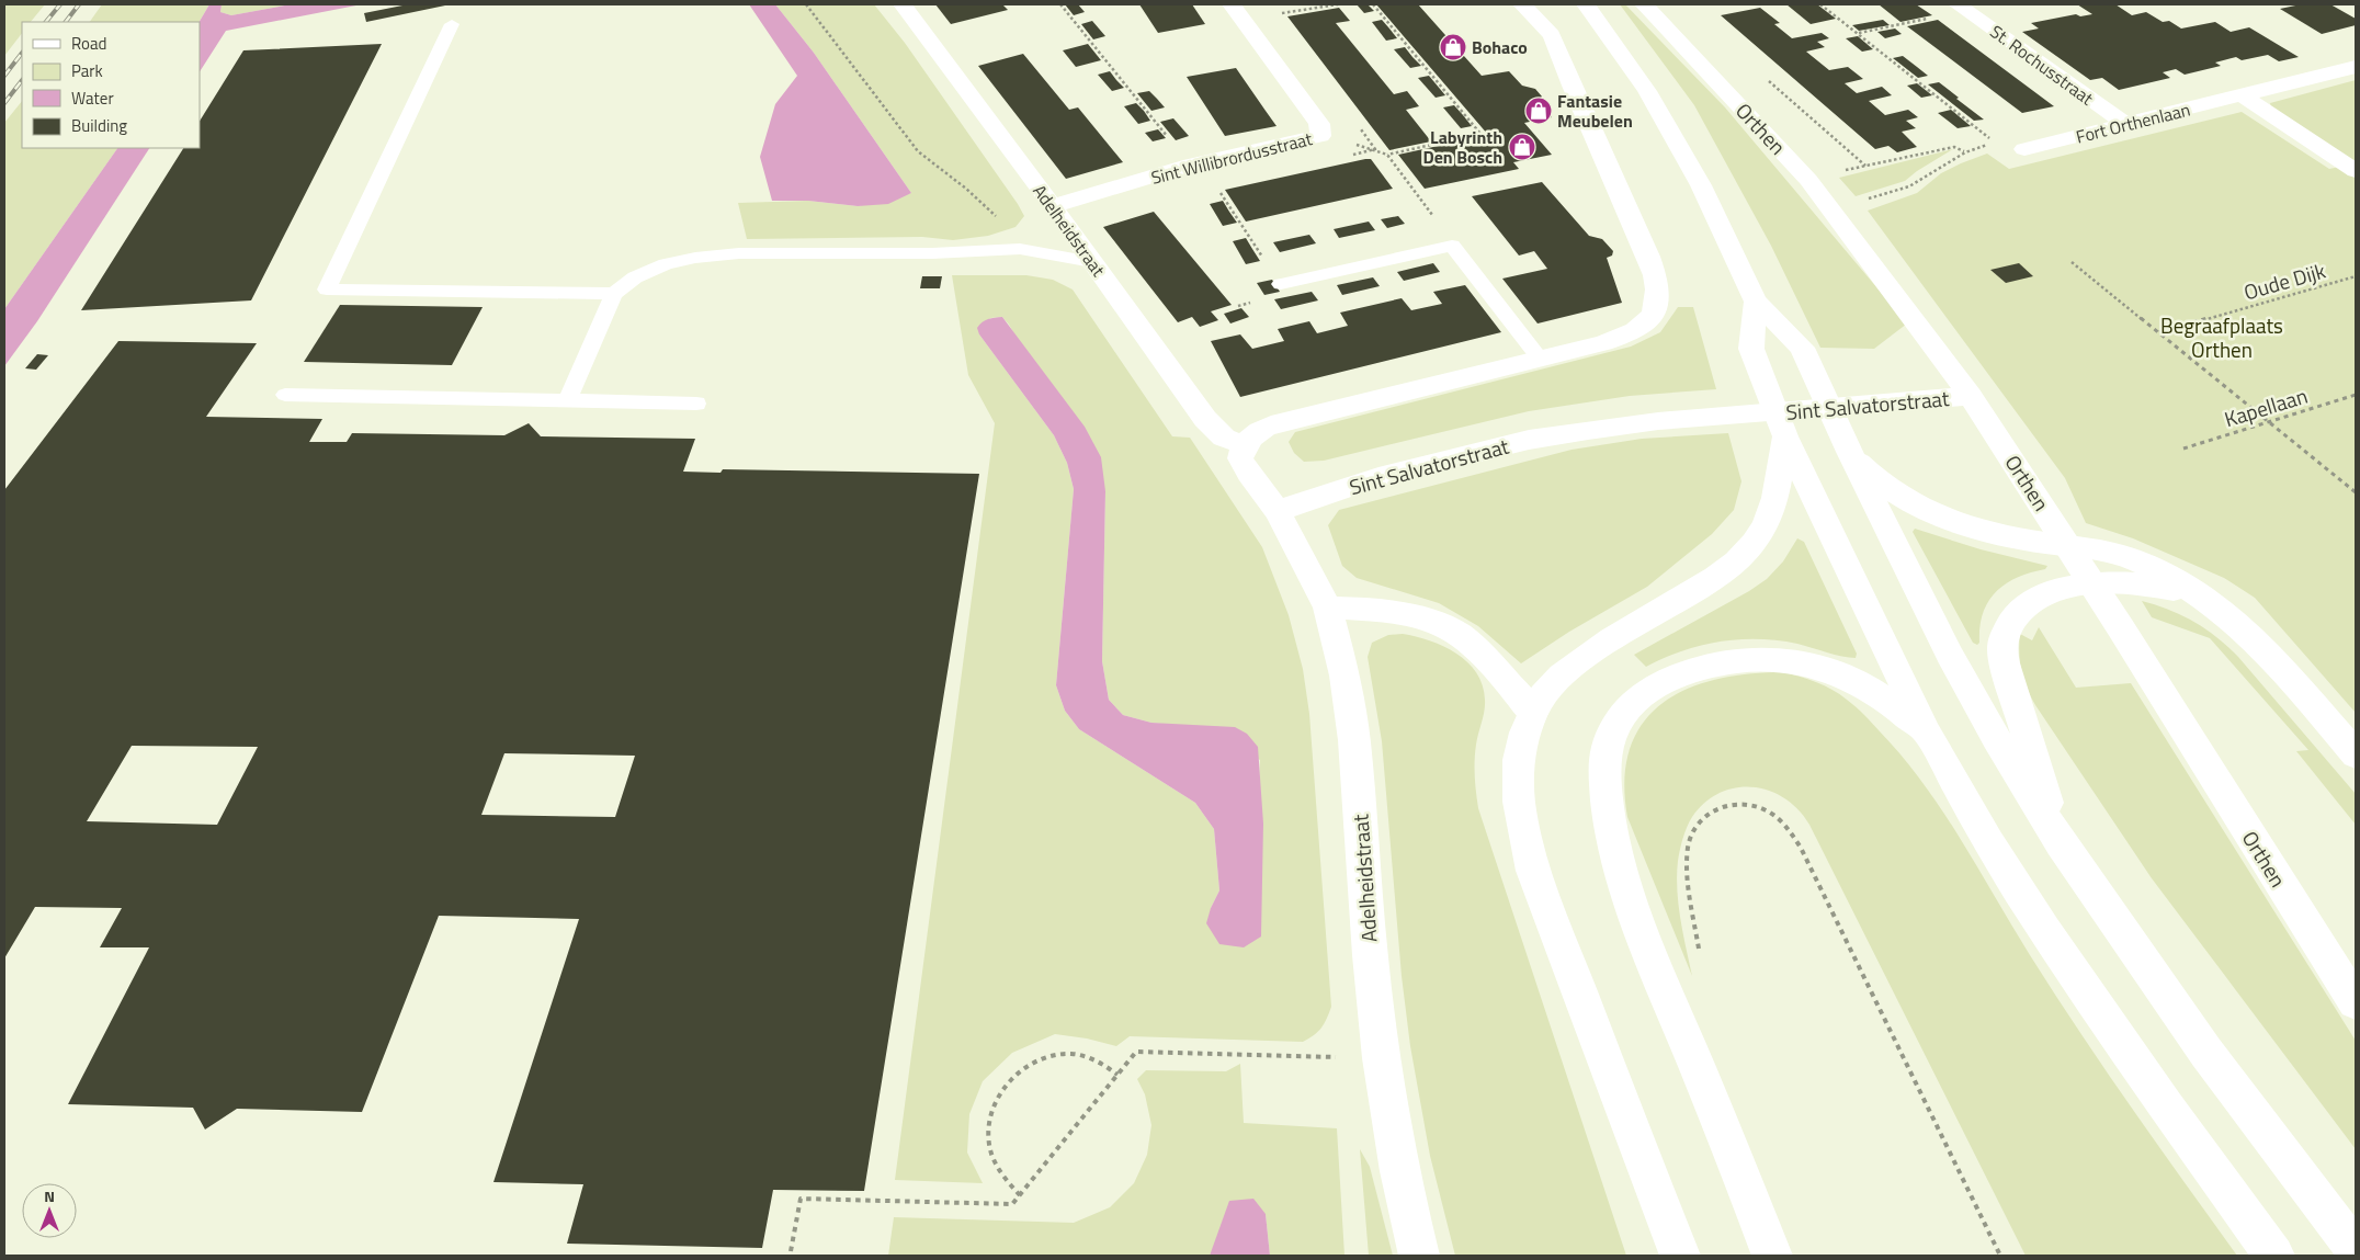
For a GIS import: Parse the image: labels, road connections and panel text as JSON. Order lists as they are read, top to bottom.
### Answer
{
  "streets": {
    "street": [
      "St. Rochusstraat",
      "Fort Orthenlaan",
      "Orthen",
      "Sint Willibrordusstraat",
      "Adelheidstraat",
      "Sint Salvatorstraat"
    ],
    "path": ["Oude Dijk", "Kapellaan"]
  },
  "crossings": [
    ["St. Rochusstraat", "Fort Orthenlaan"],
    ["Orthen", "Sint Salvatorstraat"],
    ["Sint Willibrordusstraat", "Adelheidstraat"],
    ["Adelheidstraat", "Sint Salvatorstraat"]
  ],
  "parks": ["Begraafplaats Orthen"],
  "places": {
    "shop": ["Bohaco", "Fantasie Meubelen", "Labyrinth Den Bosch"]
  },
  "legend": [
    "Road",
    "Park",
    "Water",
    "Building"
  ],
  "north": "top"
}
